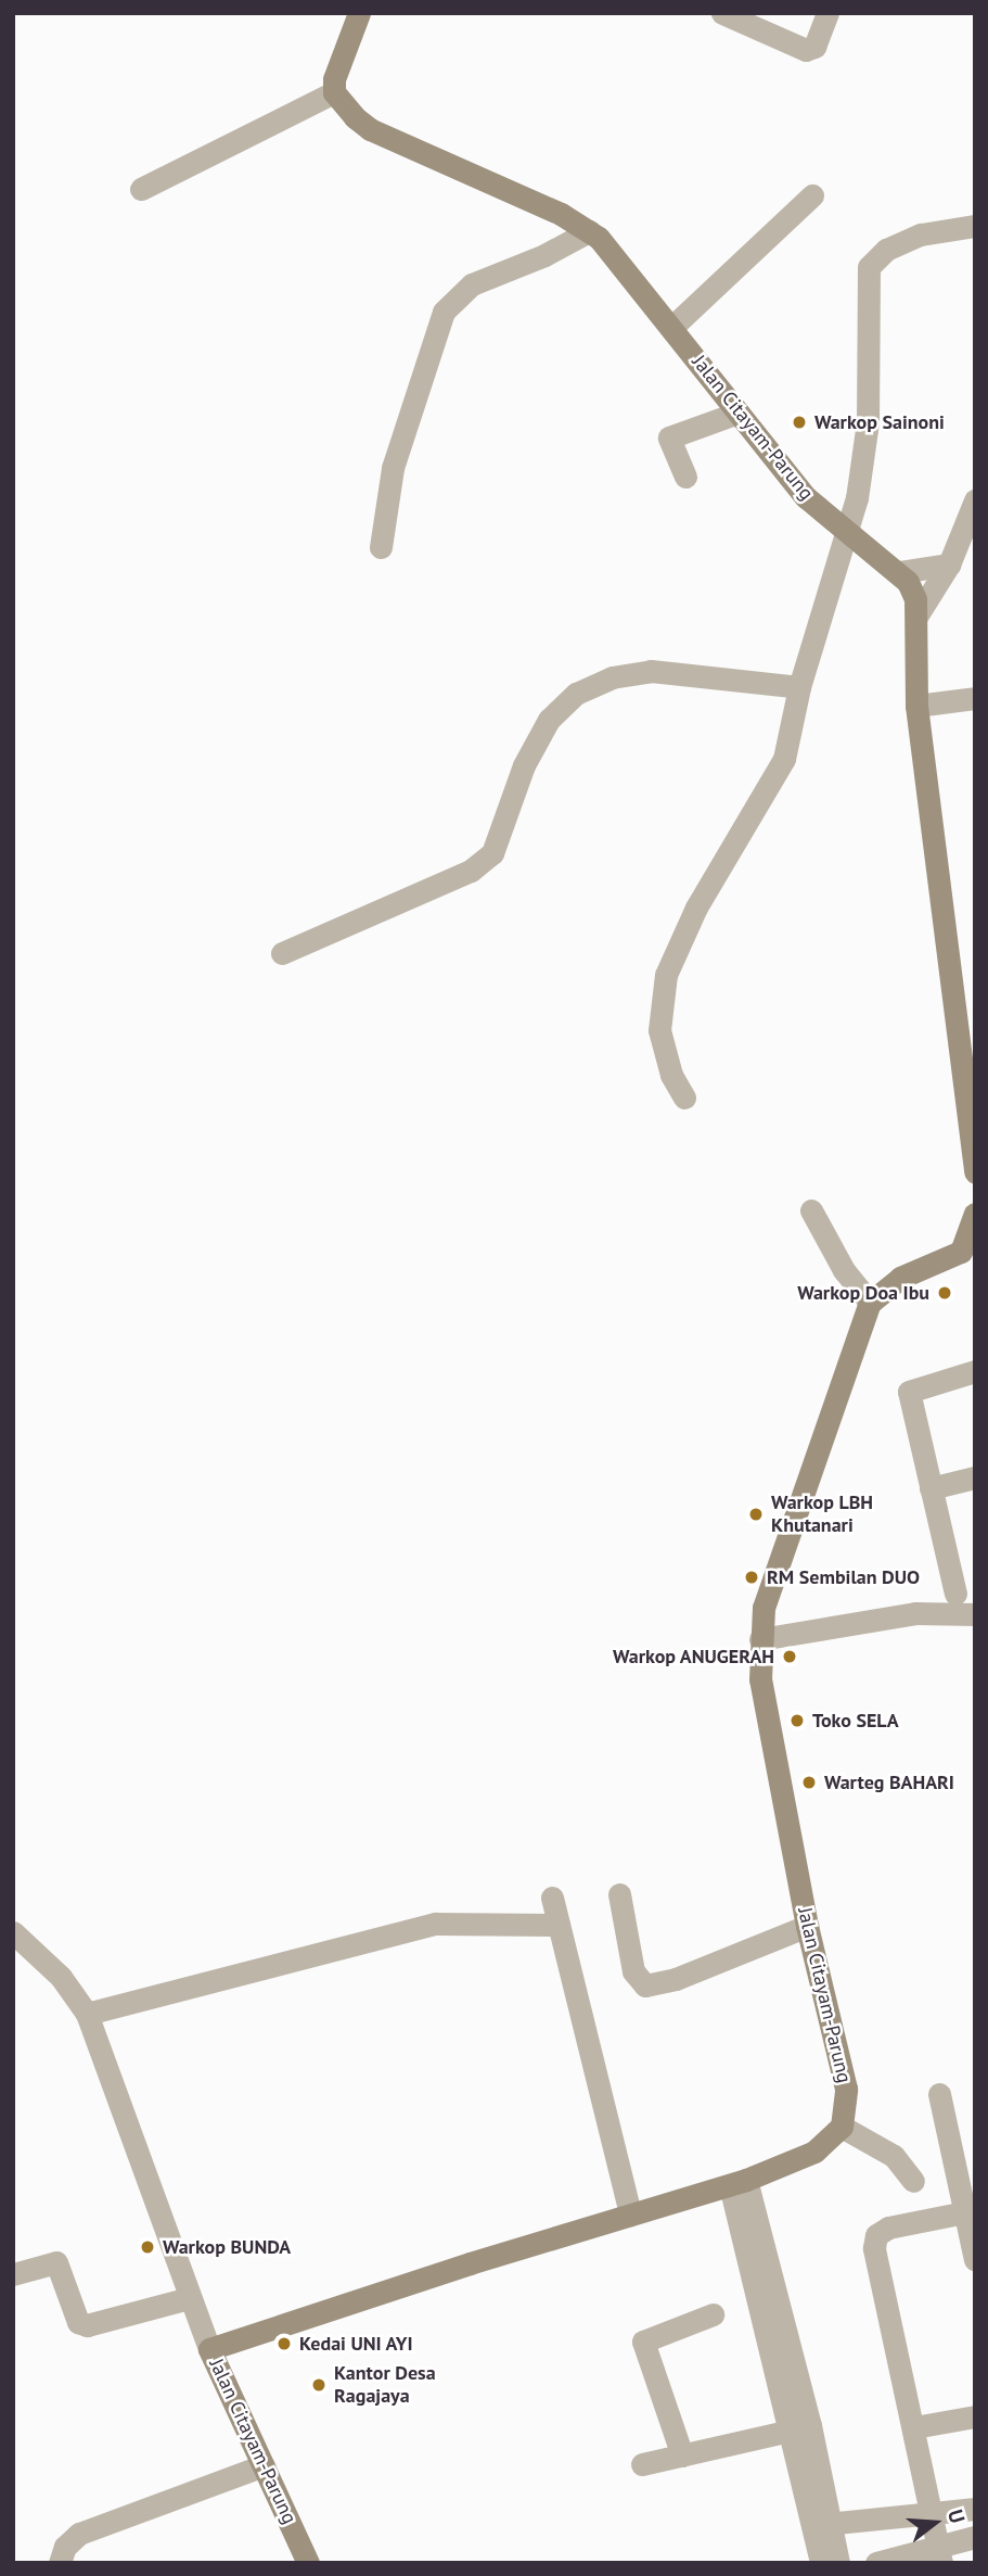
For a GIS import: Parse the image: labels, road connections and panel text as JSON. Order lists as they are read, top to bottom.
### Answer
{
  "streets": {
    "street": ["Jalan Citayam-Parung"]
  },
  "places": [
    "Warkop Sainoni",
    "Warkop Doa Ibu",
    "Warkop LBH Khutanari",
    "RM Sembilan DUO",
    "Warkop ANUGERAH",
    "Toko SELA",
    "Warteg BAHARI",
    "Warkop BUNDA",
    "Kedai UNI AYI",
    "Kantor Desa Ragajaya"
  ],
  "north": "right"
}
